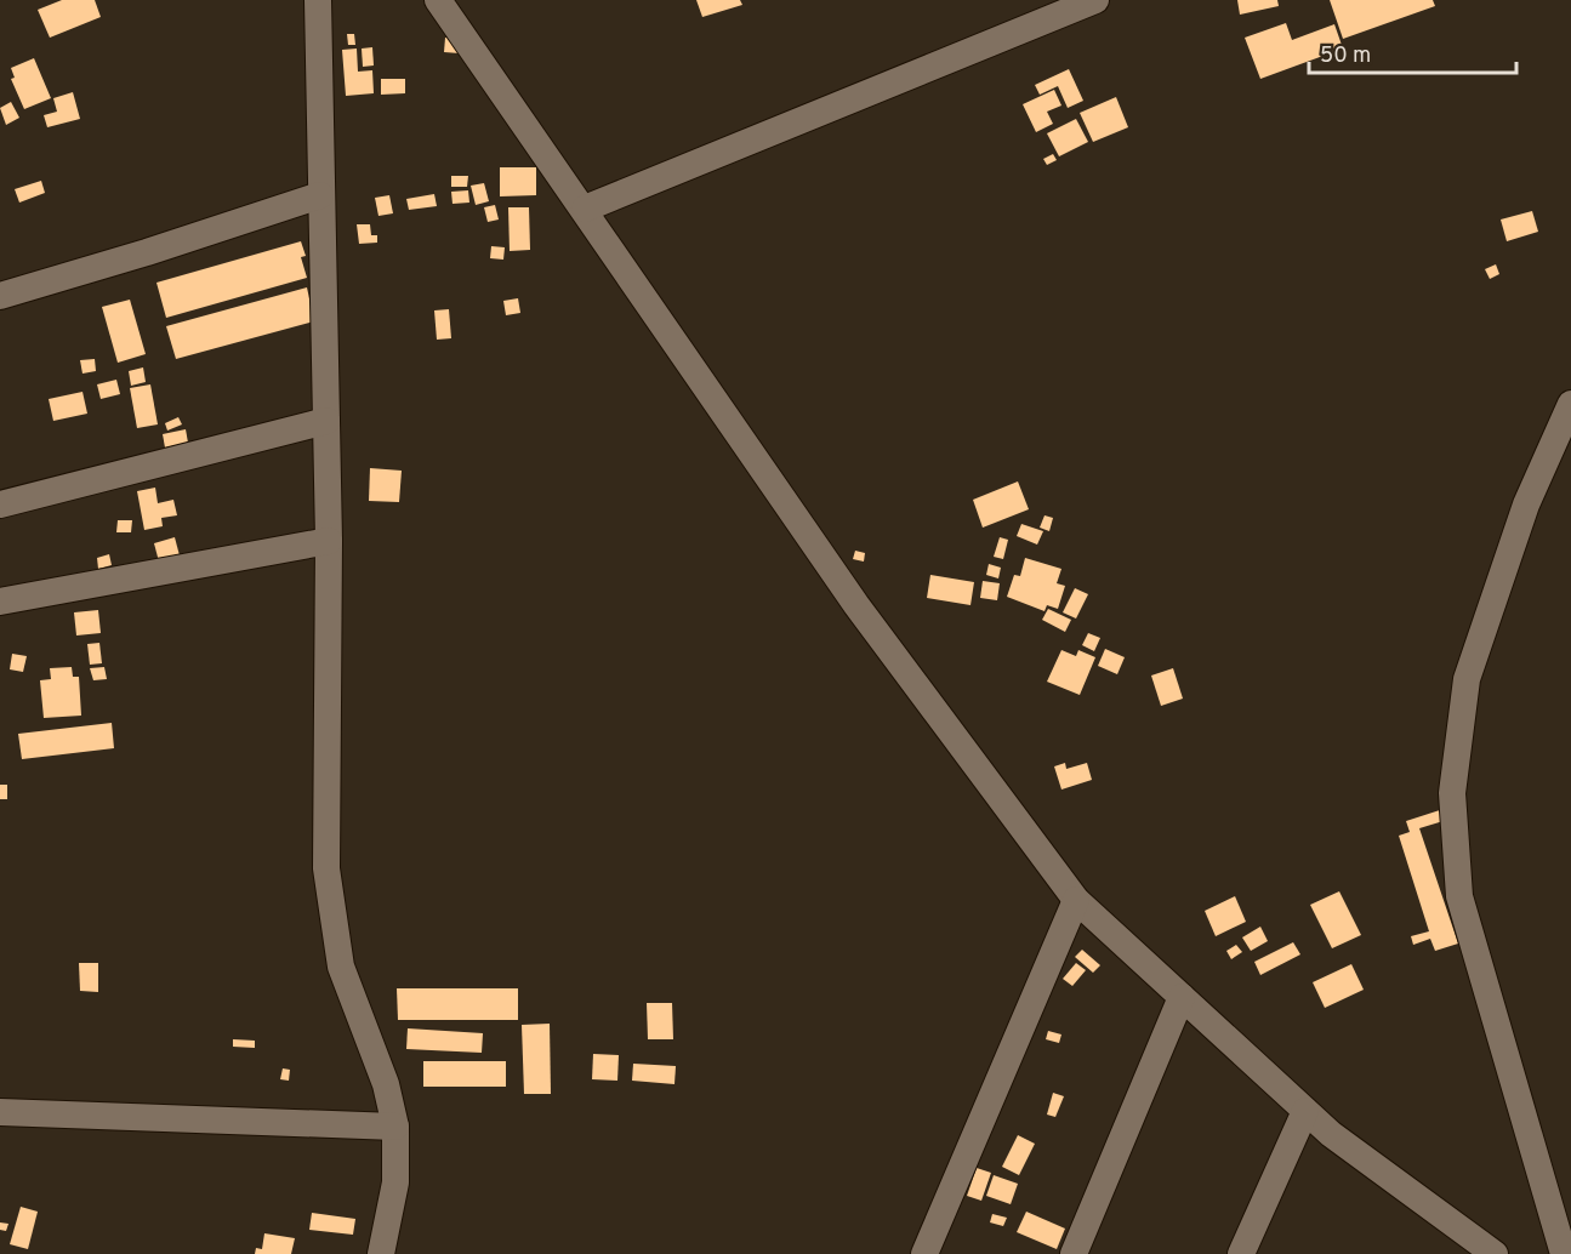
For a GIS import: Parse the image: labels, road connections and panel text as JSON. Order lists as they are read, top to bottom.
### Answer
{
  "scale_bar": "50 m"
}
